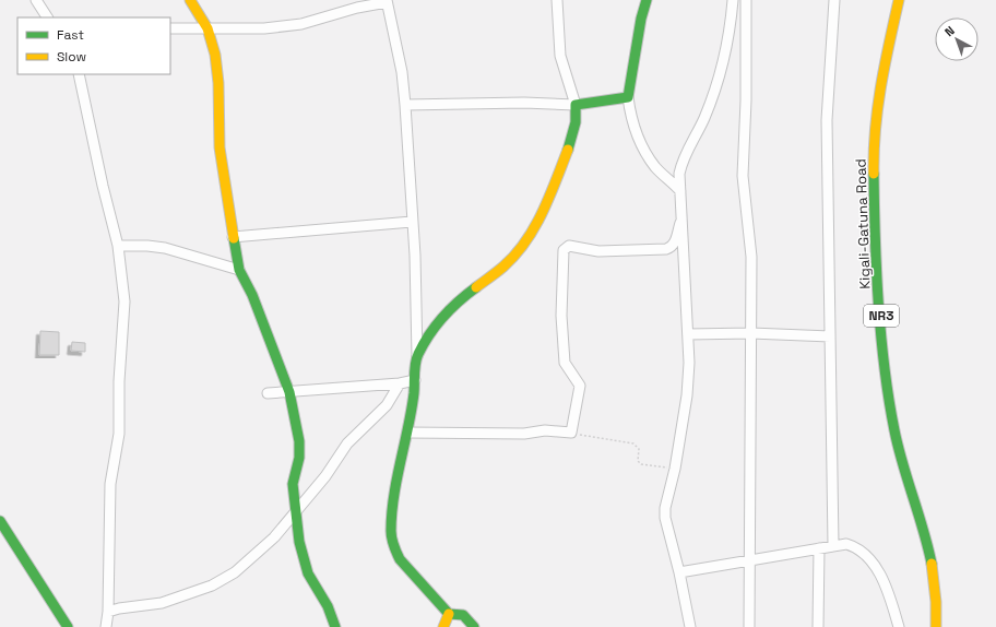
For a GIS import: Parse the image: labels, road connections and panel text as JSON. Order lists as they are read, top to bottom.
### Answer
{
  "streets": {
    "main road": ["Kigali-Gatuna Road", "NR3"]
  },
  "legend": ["Fast", "Slow"],
  "north": "top left"
}
